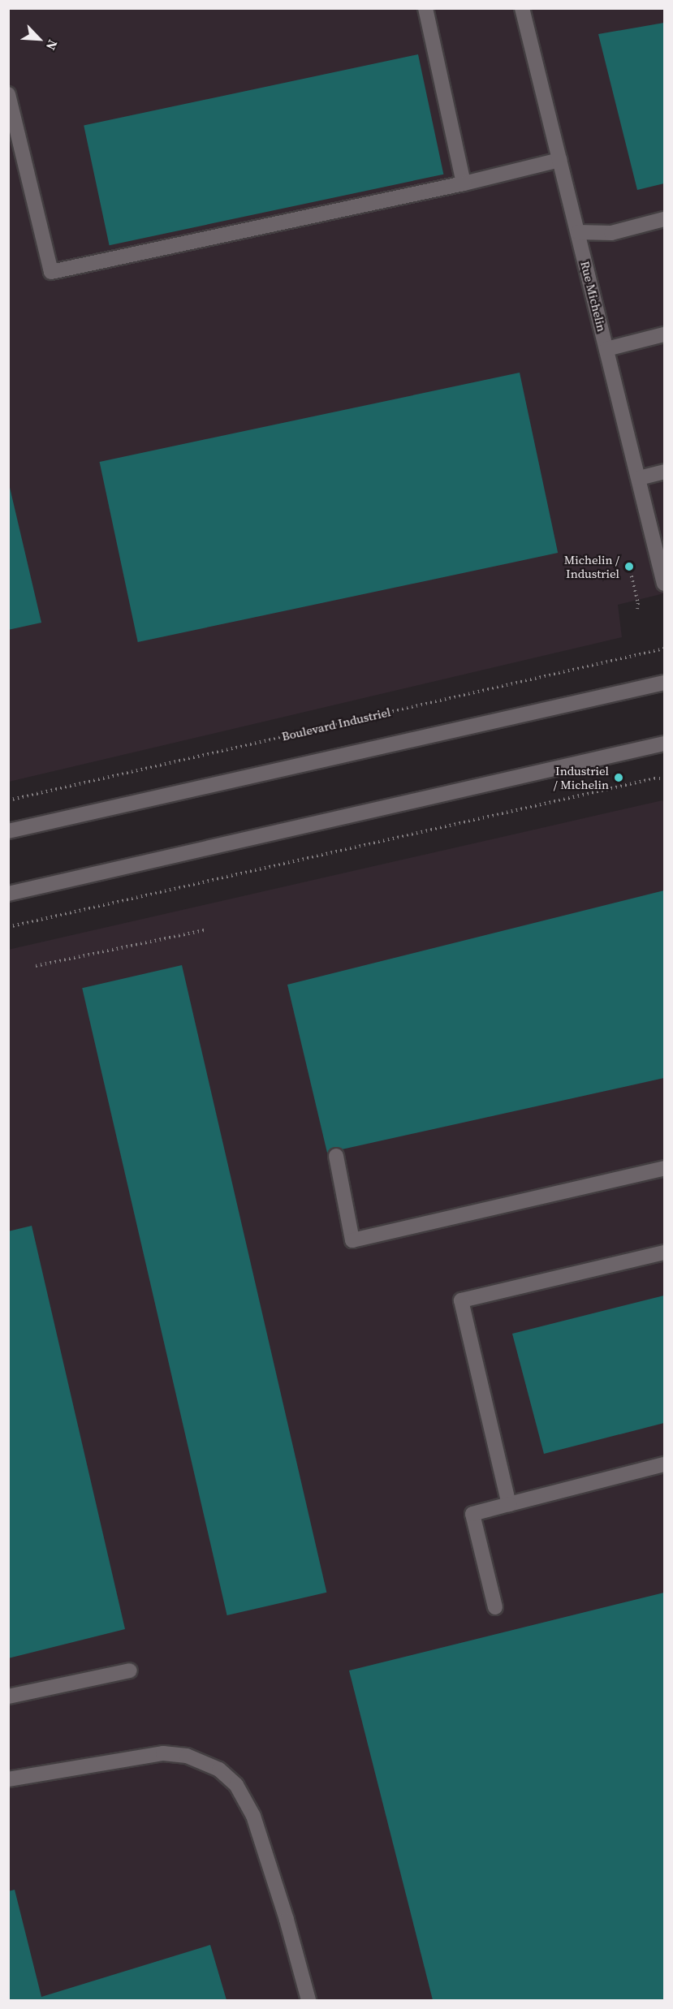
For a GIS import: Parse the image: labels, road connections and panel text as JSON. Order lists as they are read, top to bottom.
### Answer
{
  "streets": {
    "street": ["Rue Michelin"],
    "path": ["Boulevard Industriel"]
  },
  "places": ["Michelin / Industriel", "Industriel / Michelin"],
  "north": "bottom right"
}
